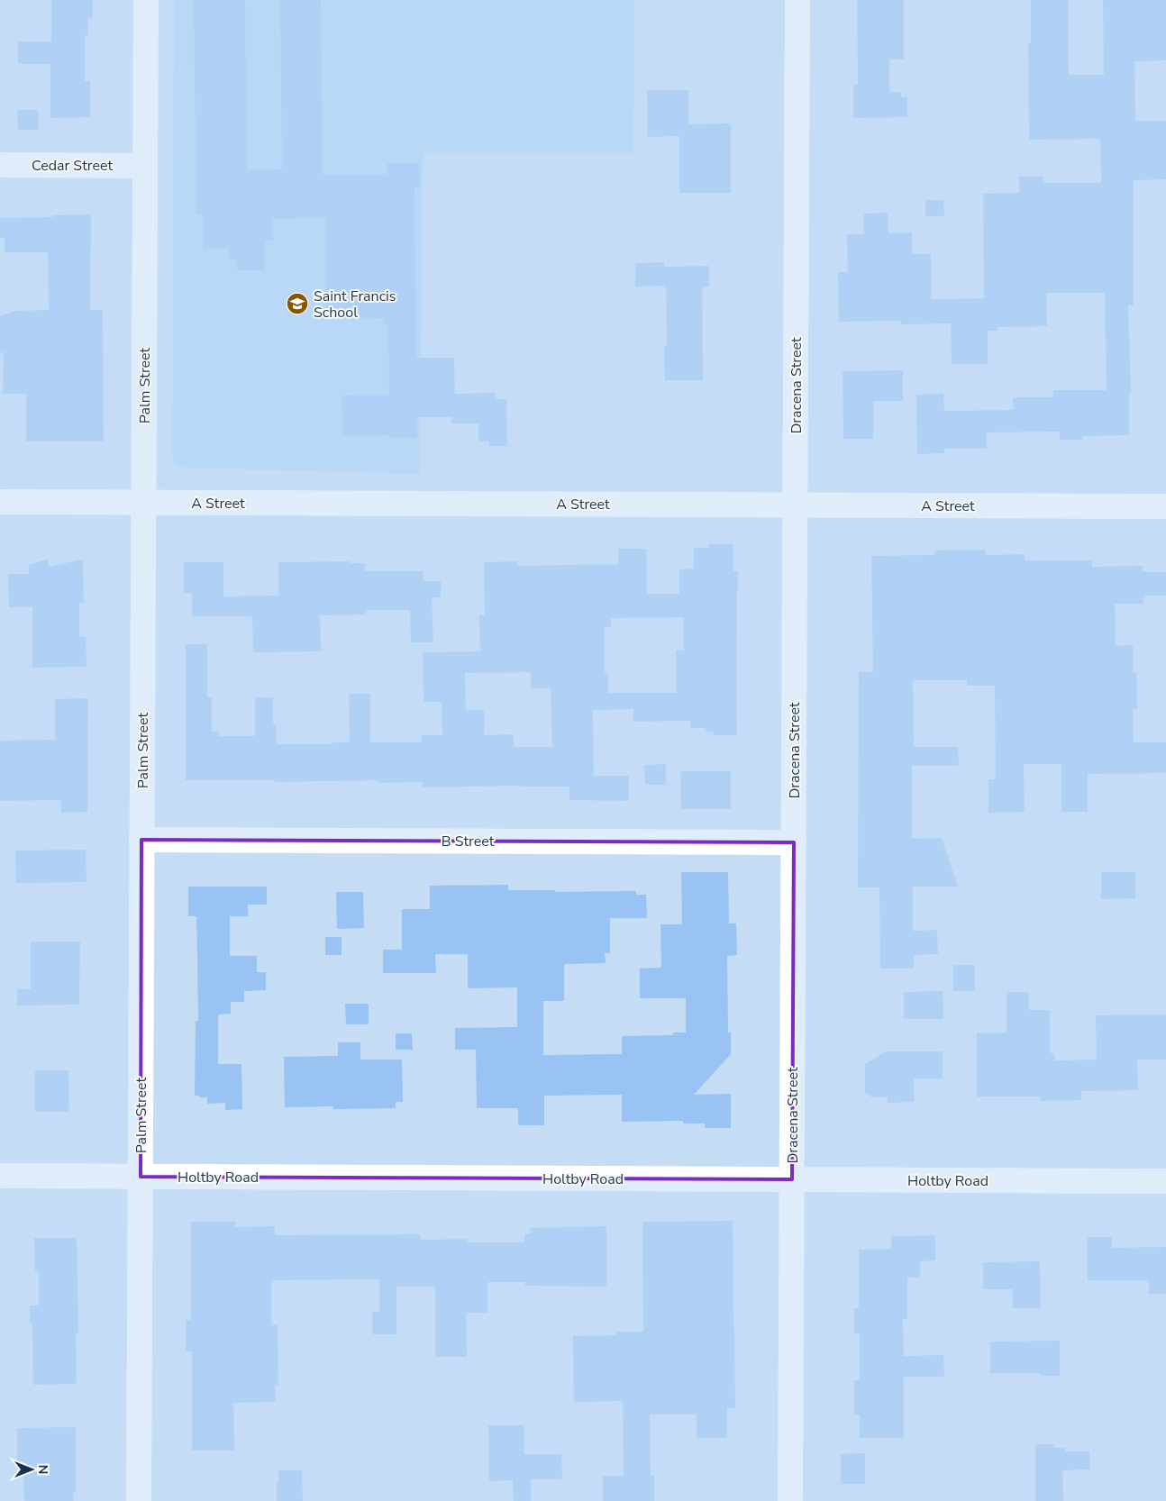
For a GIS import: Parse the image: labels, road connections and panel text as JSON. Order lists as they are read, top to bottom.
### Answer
{
  "streets": {
    "street": [
      "Cedar Street",
      "Palm Street",
      "Dracena Street",
      "A Street",
      "B Street",
      "Holtby Road"
    ]
  },
  "crossings": [
    ["Cedar Street", "Palm Street"],
    ["Palm Street", "A Street"],
    ["Palm Street", "B Street"],
    ["Palm Street", "Holtby Road"],
    ["Dracena Street", "A Street"],
    ["Dracena Street", "B Street"],
    ["Dracena Street", "Holtby Road"]
  ],
  "places": {
    "school or university": ["Saint Francis School"]
  },
  "north": "right"
}
